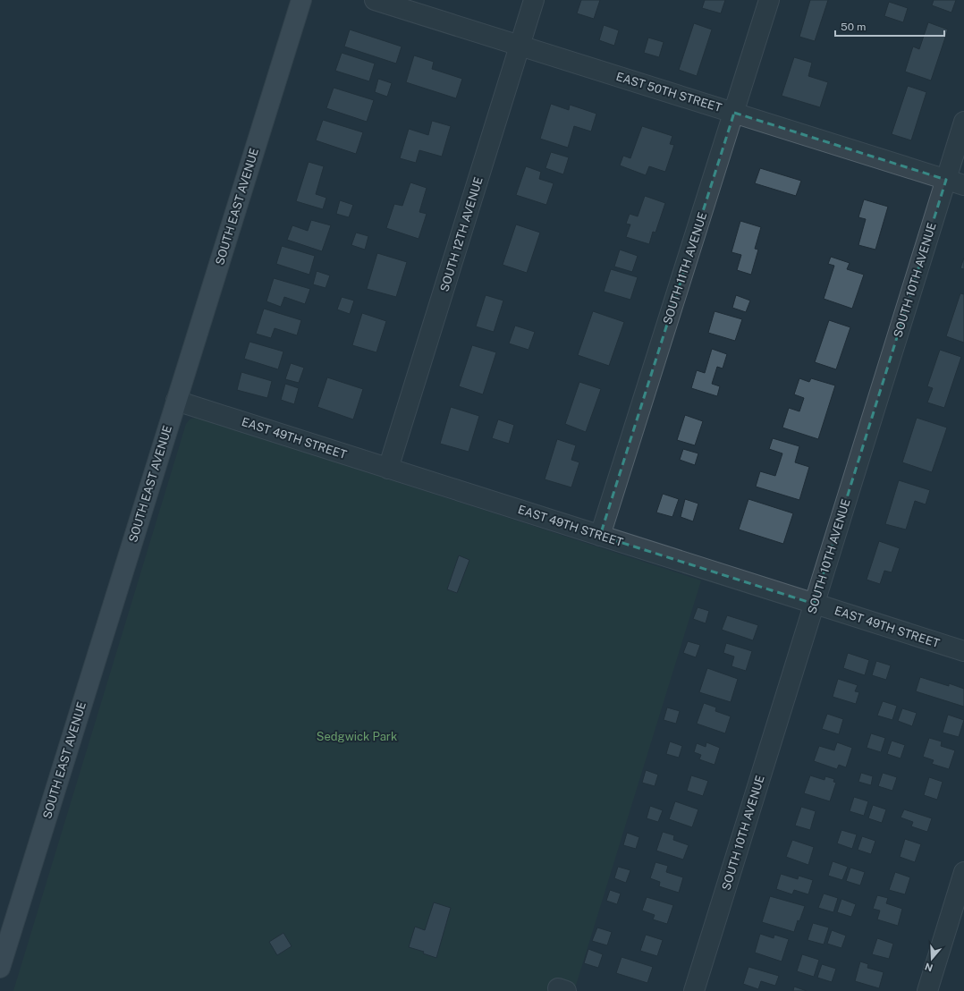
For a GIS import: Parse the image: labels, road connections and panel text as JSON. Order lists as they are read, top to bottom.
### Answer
{
  "streets": {
    "main road": ["SOUTH EAST AVENUE"],
    "street": [
      "EAST 50TH STREET",
      "SOUTH 12TH AVENUE",
      "SOUTH 11TH AVENUE",
      "SOUTH 10TH AVENUE",
      "EAST 49TH STREET"
    ]
  },
  "crossings": [
    ["EAST 50TH STREET", "SOUTH 12TH AVENUE"],
    ["EAST 50TH STREET", "SOUTH 11TH AVENUE"],
    ["EAST 50TH STREET", "SOUTH 10TH AVENUE"],
    ["SOUTH EAST AVENUE", "EAST 49TH STREET"],
    ["SOUTH 12TH AVENUE", "EAST 49TH STREET"],
    ["SOUTH 11TH AVENUE", "EAST 49TH STREET"],
    ["SOUTH 10TH AVENUE", "EAST 49TH STREET"]
  ],
  "parks": ["Sedgwick Park"],
  "scale_bar": "50 m",
  "north": "bottom"
}
